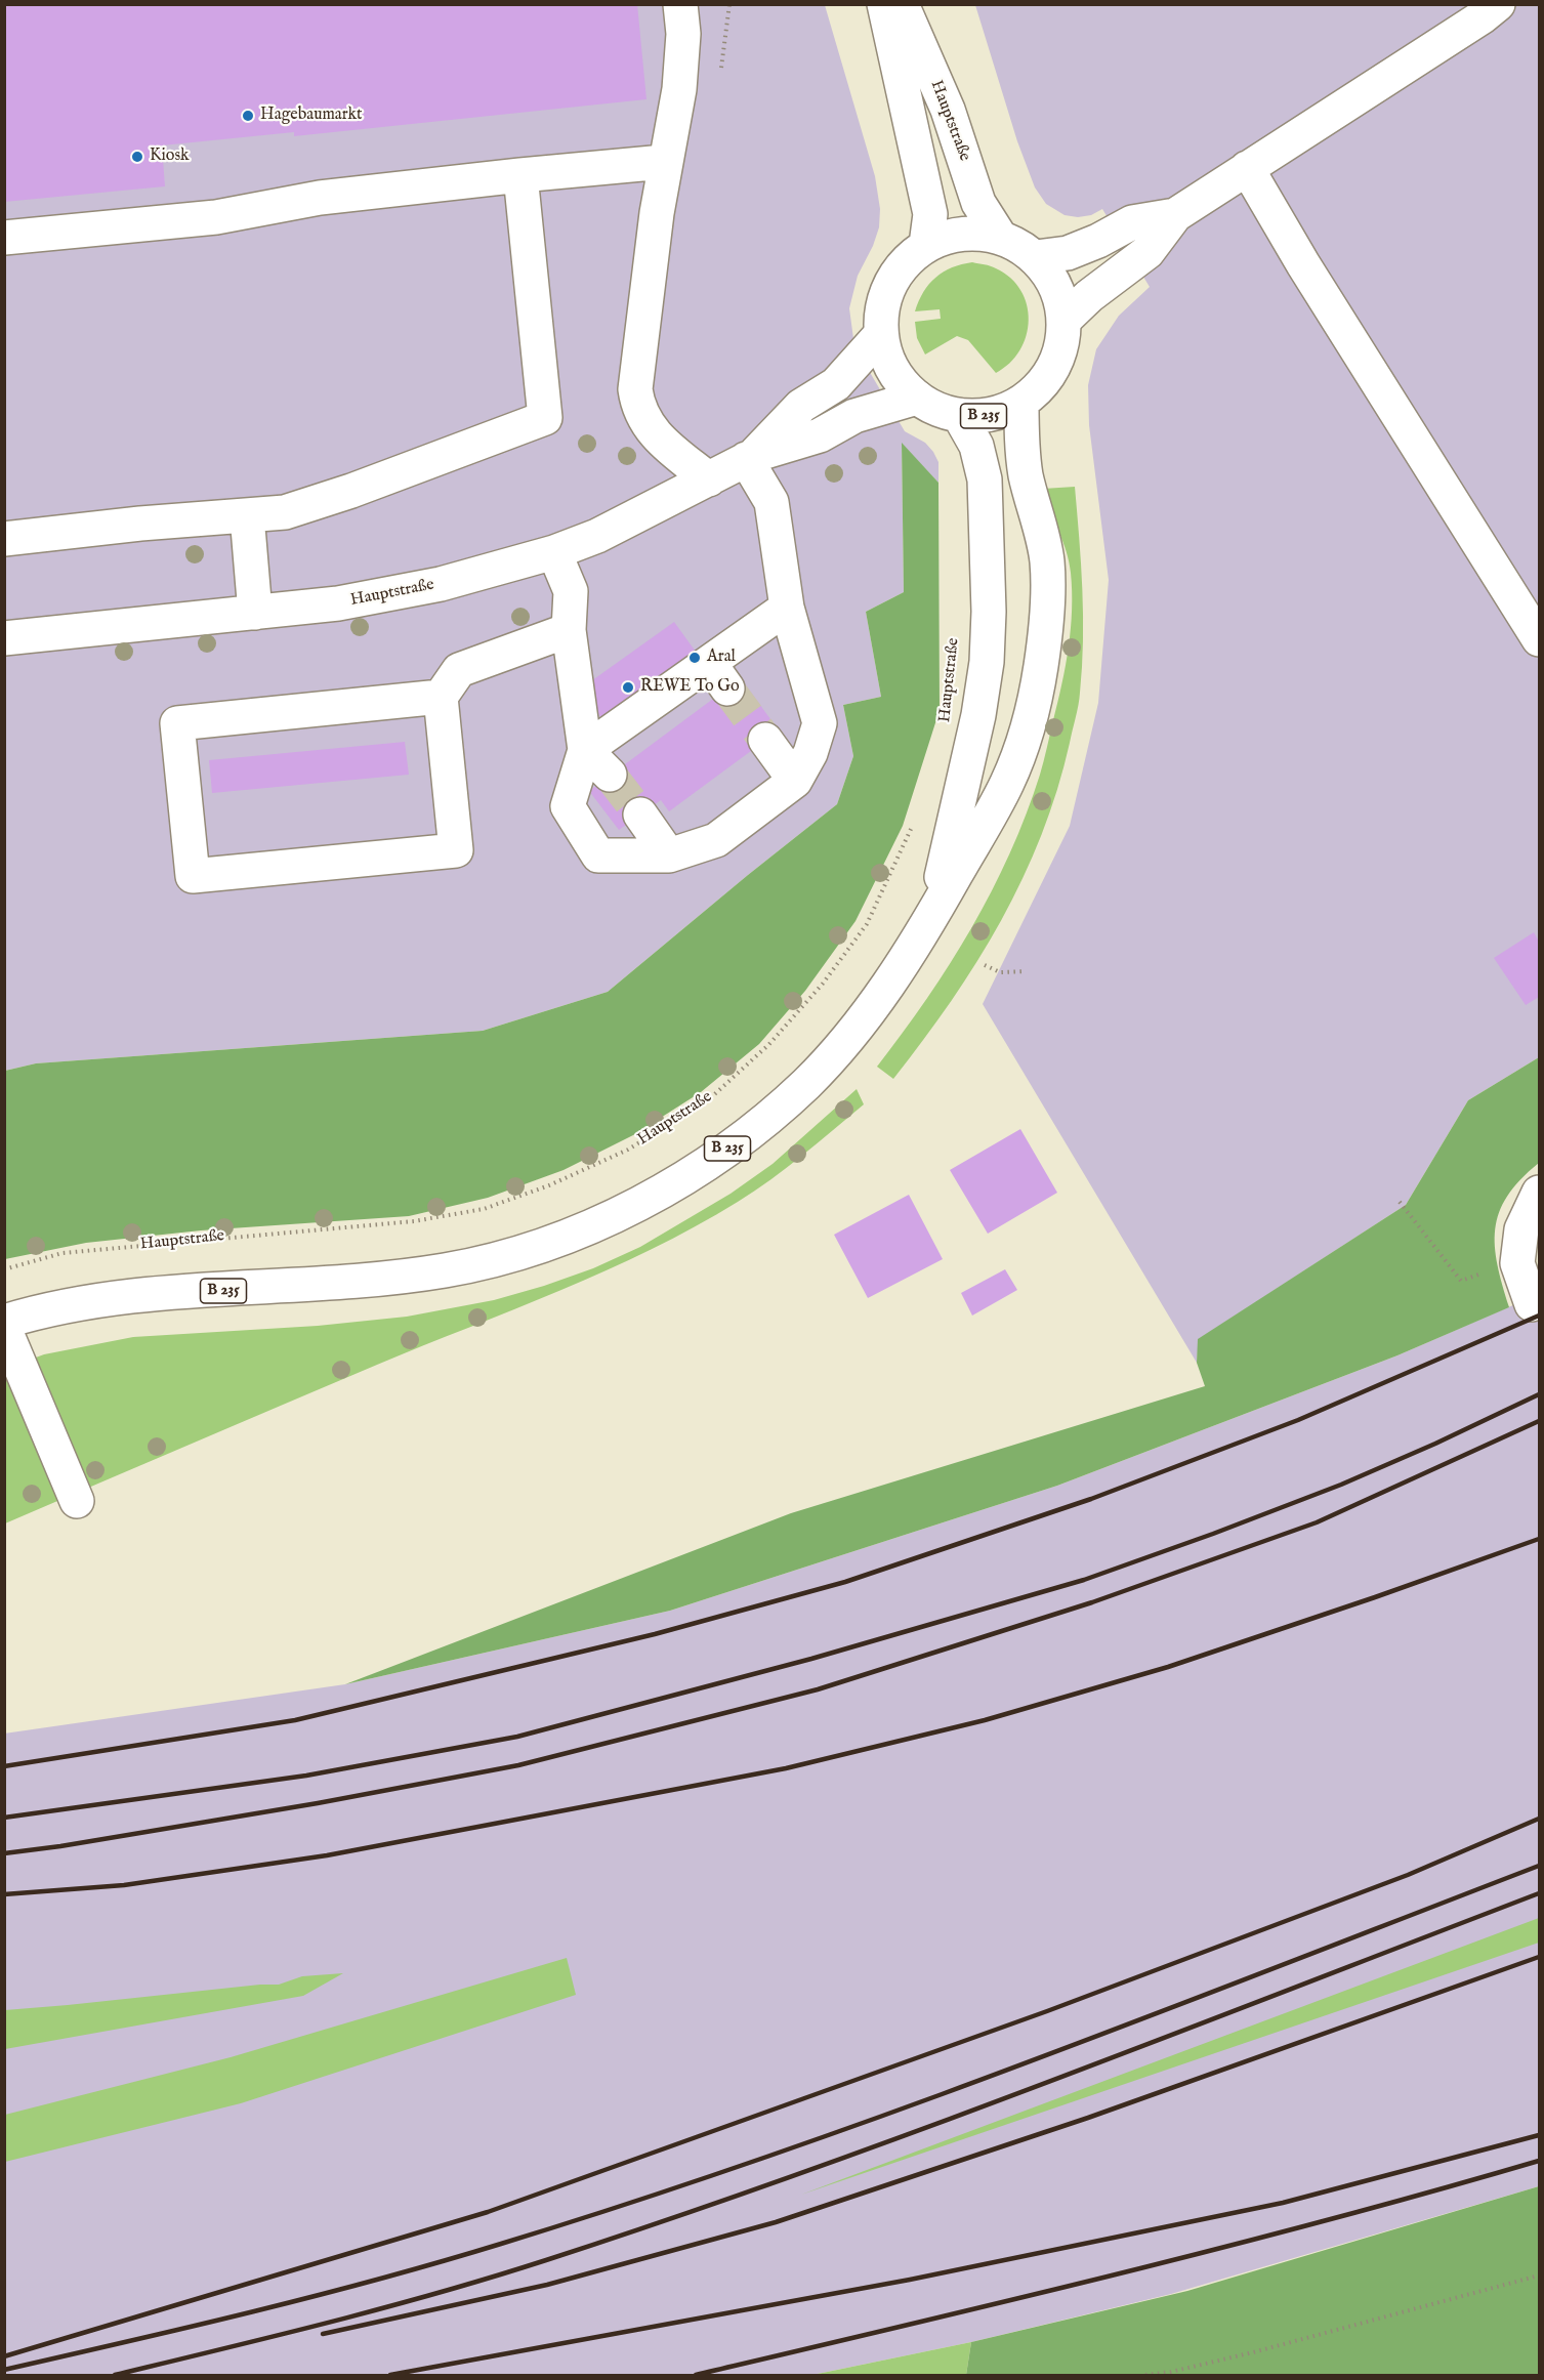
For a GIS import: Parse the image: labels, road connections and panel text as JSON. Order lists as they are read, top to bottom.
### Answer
{
  "streets": {
    "main road": ["Hauptstraße", "B 235"]
  },
  "crossings": [
    ["Hauptstraße", "B 235"]
  ],
  "places": [
    "Hagebaumarkt",
    "Kiosk",
    "Aral",
    "REWE To Go"
  ]
}
